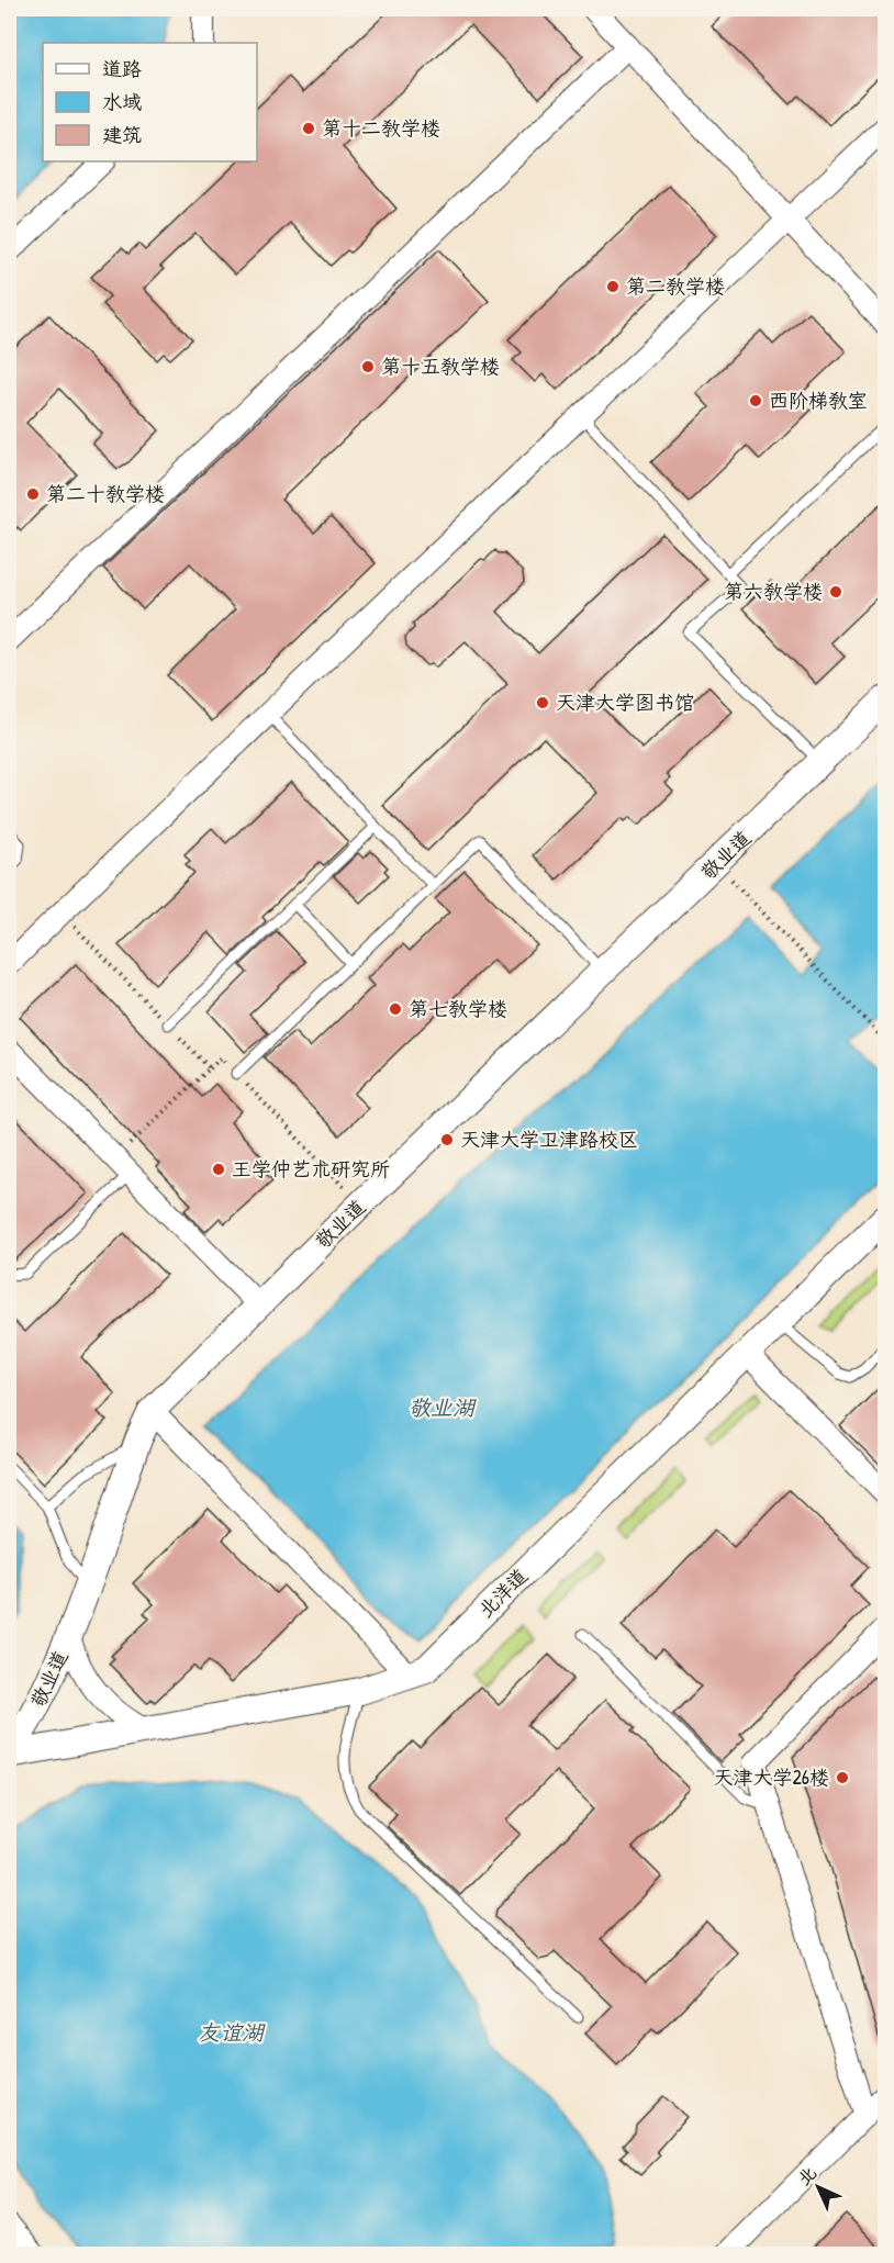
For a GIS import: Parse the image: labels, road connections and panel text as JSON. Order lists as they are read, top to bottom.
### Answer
{
  "streets": {
    "street": ["敬业道", "北洋道"]
  },
  "crossings": [
    ["敬业道", "北洋道"]
  ],
  "water": ["敬业湖", "友谊湖"],
  "places": [
    "第十二教学楼",
    "第二教学楼",
    "第十五教学楼",
    "西阶梯教室",
    "第二十教学楼",
    "第六教学楼",
    "天津大学图书馆",
    "第七教学楼",
    "天津大学卫津路校区",
    "王学仲艺术研究所",
    "天津大学26楼"
  ],
  "legend": ["道路", "水域", "建筑"],
  "north": "top left"
}
